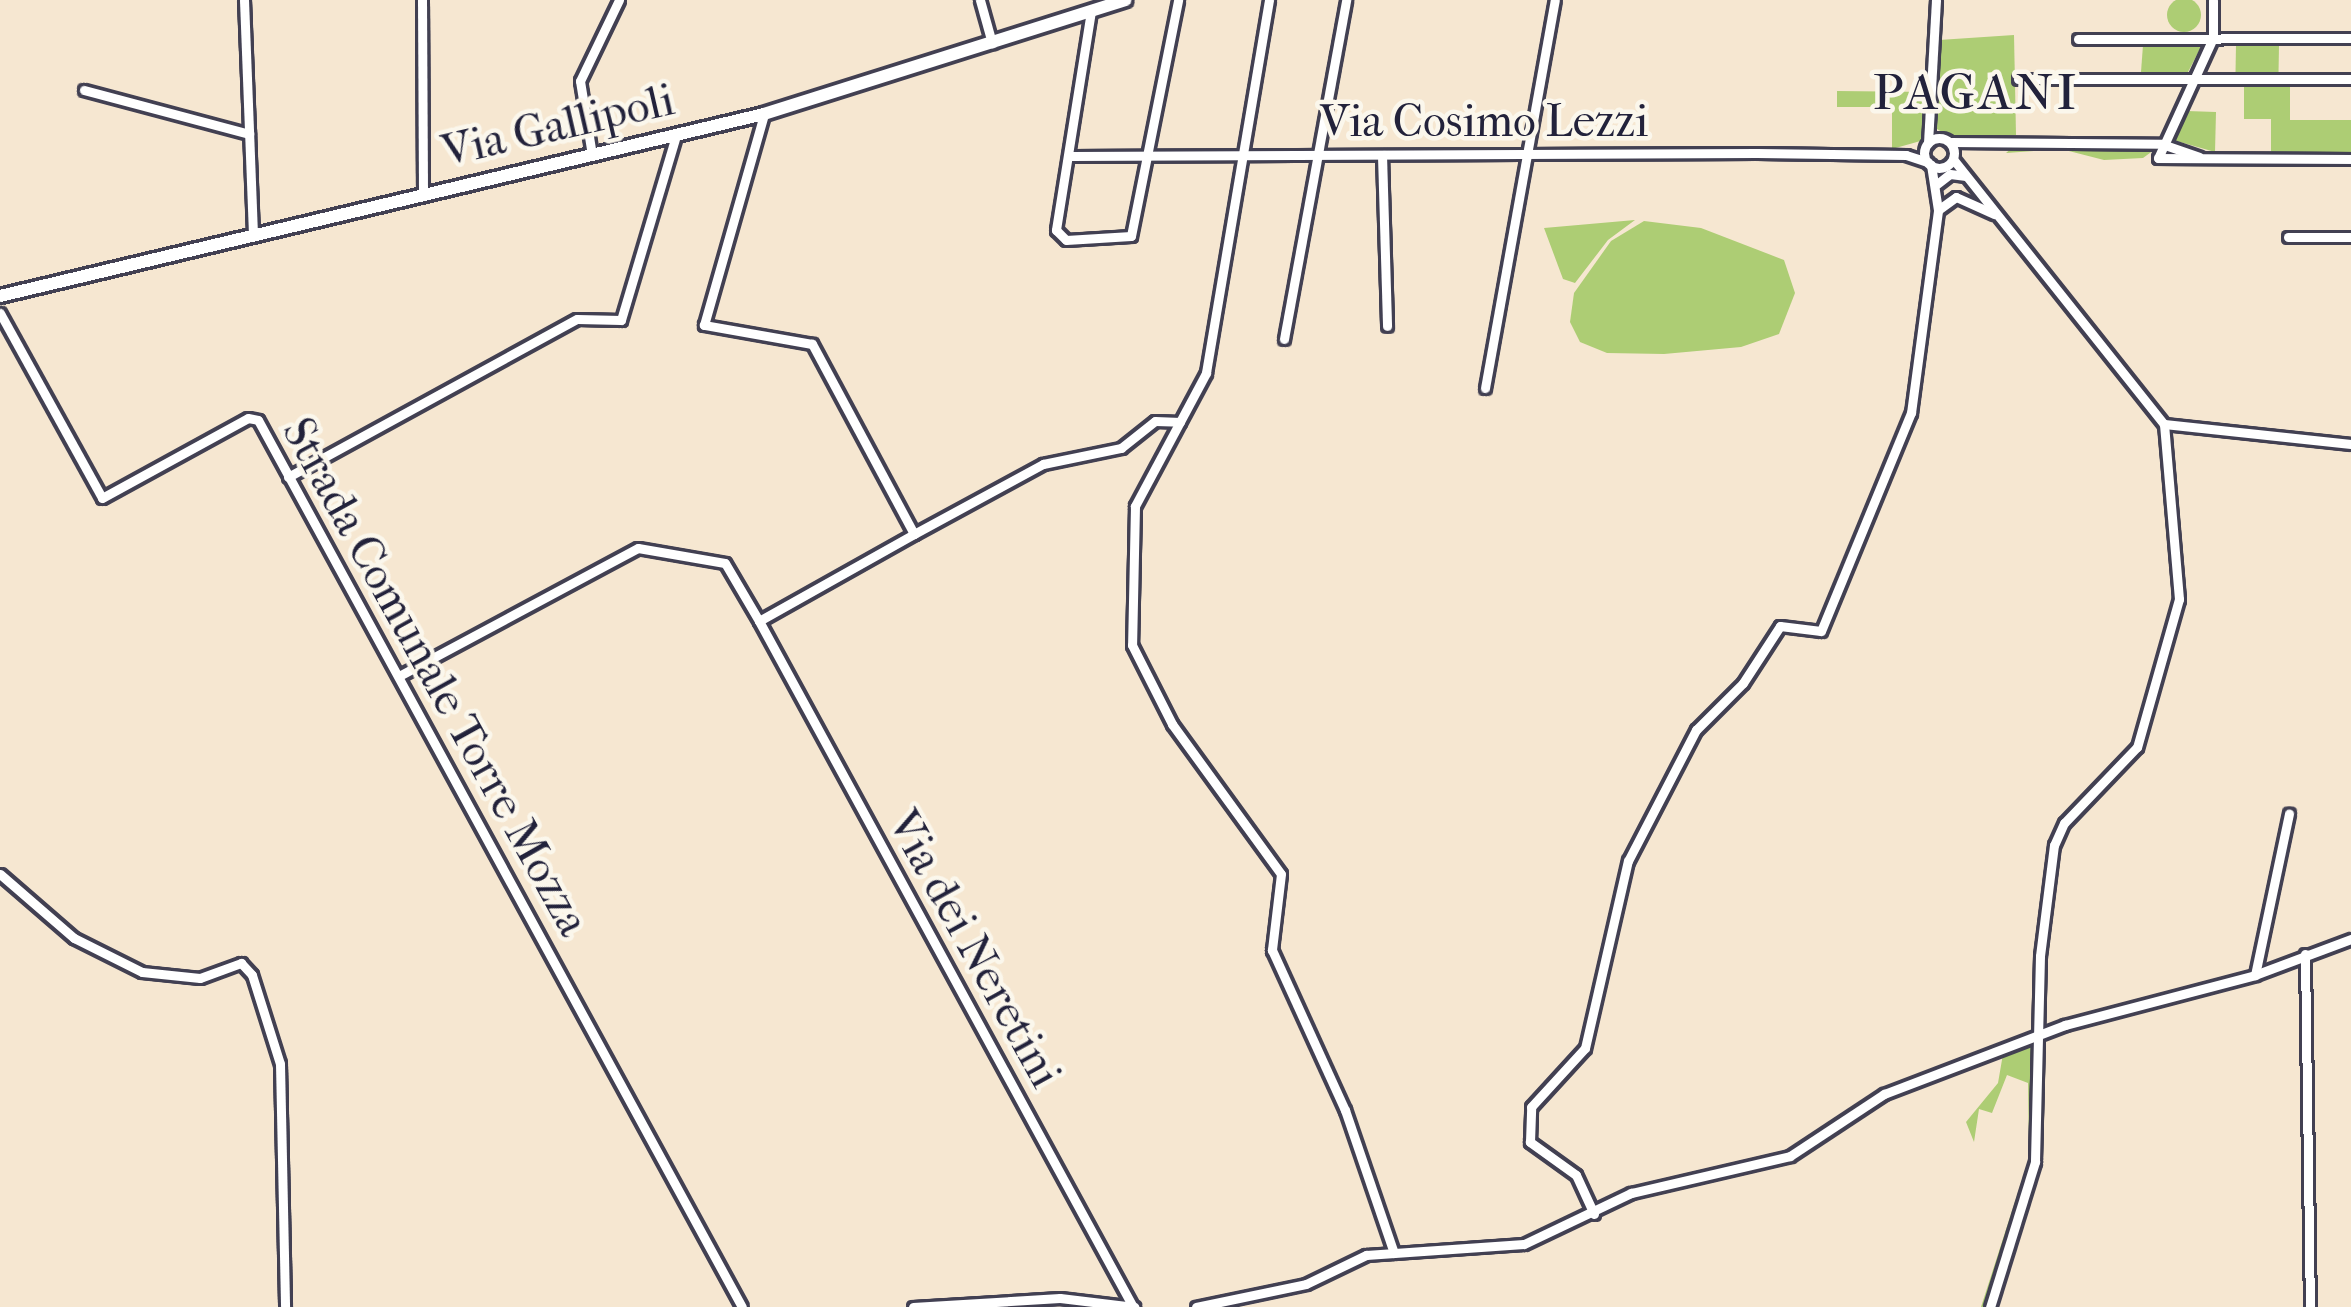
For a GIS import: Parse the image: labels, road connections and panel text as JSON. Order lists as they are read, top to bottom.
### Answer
{
  "streets": {
    "main road": ["Via Gallipoli"],
    "street": ["Via Cosimo Lezzi", "Strada Comunale Torre Mozza", "Via dei Neretini"]
  },
  "crossings": [
    ["Strada Comunale Torre Mozza", "Via dei Neretini"]
  ],
  "districts": ["PAGANI"]
}
